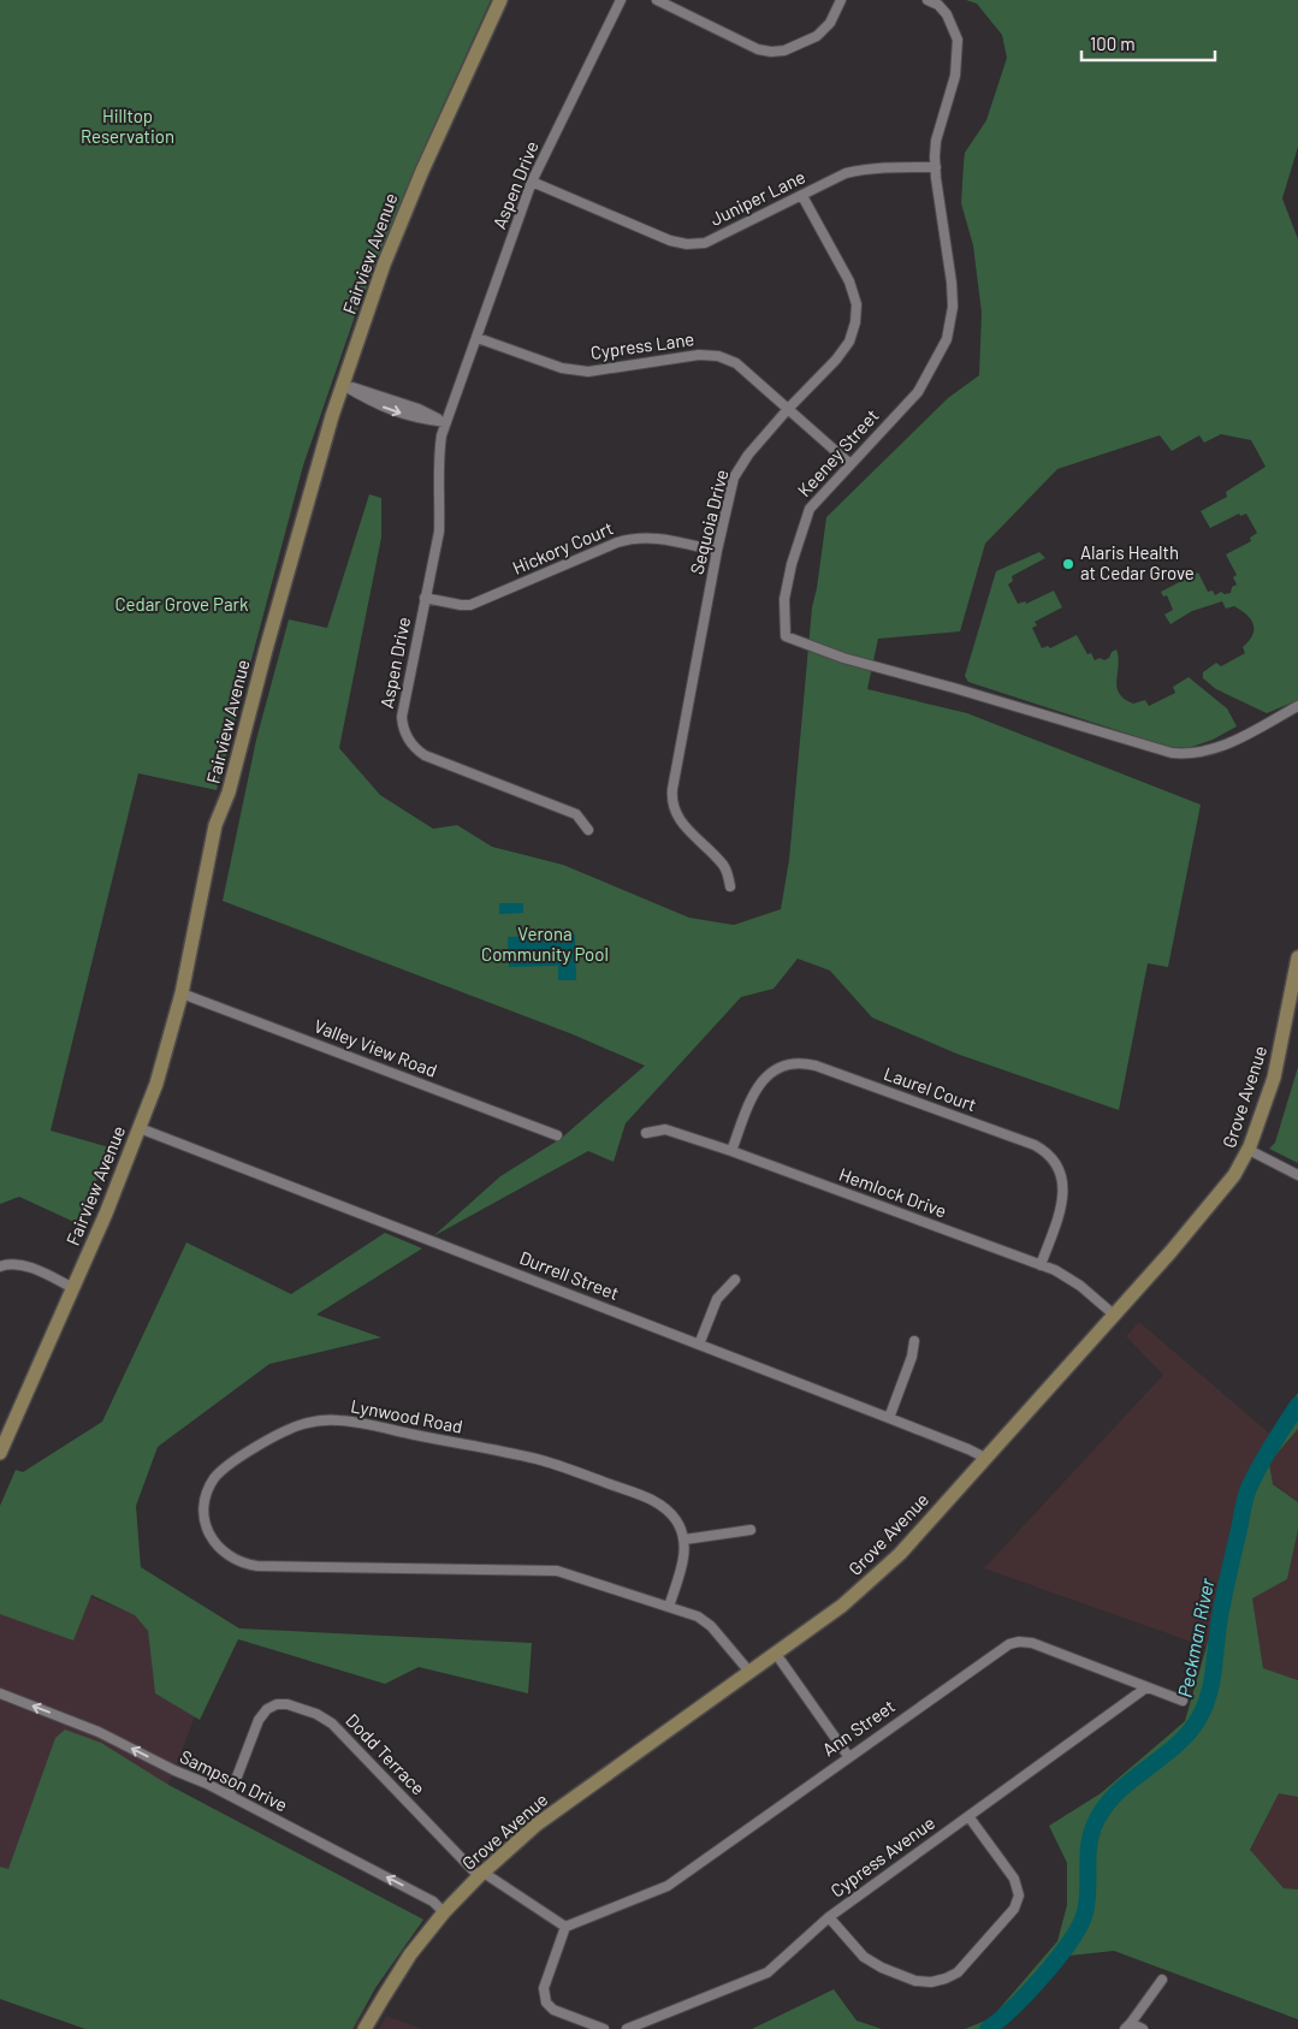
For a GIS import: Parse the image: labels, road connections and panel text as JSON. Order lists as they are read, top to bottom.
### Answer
{
  "streets": {
    "main road": ["Fairview Avenue", "Grove Avenue"],
    "street": [
      "Aspen Drive",
      "Juniper Lane",
      "Cypress Lane",
      "Keeney Street",
      "Sequoia Drive",
      "Hickory Court",
      "Valley View Road",
      "Laurel Court",
      "Hemlock Drive",
      "Durrell Street",
      "Lynwood Road",
      "Ann Street",
      "Dodd Terrace",
      "Sampson Drive",
      "Cypress Avenue"
    ]
  },
  "crossings": [
    ["Aspen Drive", "Juniper Lane"],
    ["Aspen Drive", "Cypress Lane"],
    ["Aspen Drive", "Hickory Court"],
    ["Juniper Lane", "Keeney Street"],
    ["Juniper Lane", "Sequoia Drive"],
    ["Fairview Avenue", "Valley View Road"],
    ["Fairview Avenue", "Durrell Street"],
    ["Cypress Lane", "Keeney Street"],
    ["Cypress Lane", "Sequoia Drive"],
    ["Sequoia Drive", "Hickory Court"],
    ["Laurel Court", "Hemlock Drive"],
    ["Grove Avenue", "Hemlock Drive"],
    ["Grove Avenue", "Durrell Street"],
    ["Grove Avenue", "Lynwood Road"],
    ["Grove Avenue", "Dodd Terrace"],
    ["Grove Avenue", "Sampson Drive"],
    ["Ann Street", "Cypress Avenue"],
    ["Dodd Terrace", "Sampson Drive"]
  ],
  "one_way": ["Sampson Drive"],
  "water": ["Peckman River"],
  "parks": ["Hilltop Reservation", "Cedar Grove Park", "Verona Community Pool"],
  "places": ["Alaris Health at Cedar Grove"],
  "scale_bar": "100 m"
}
